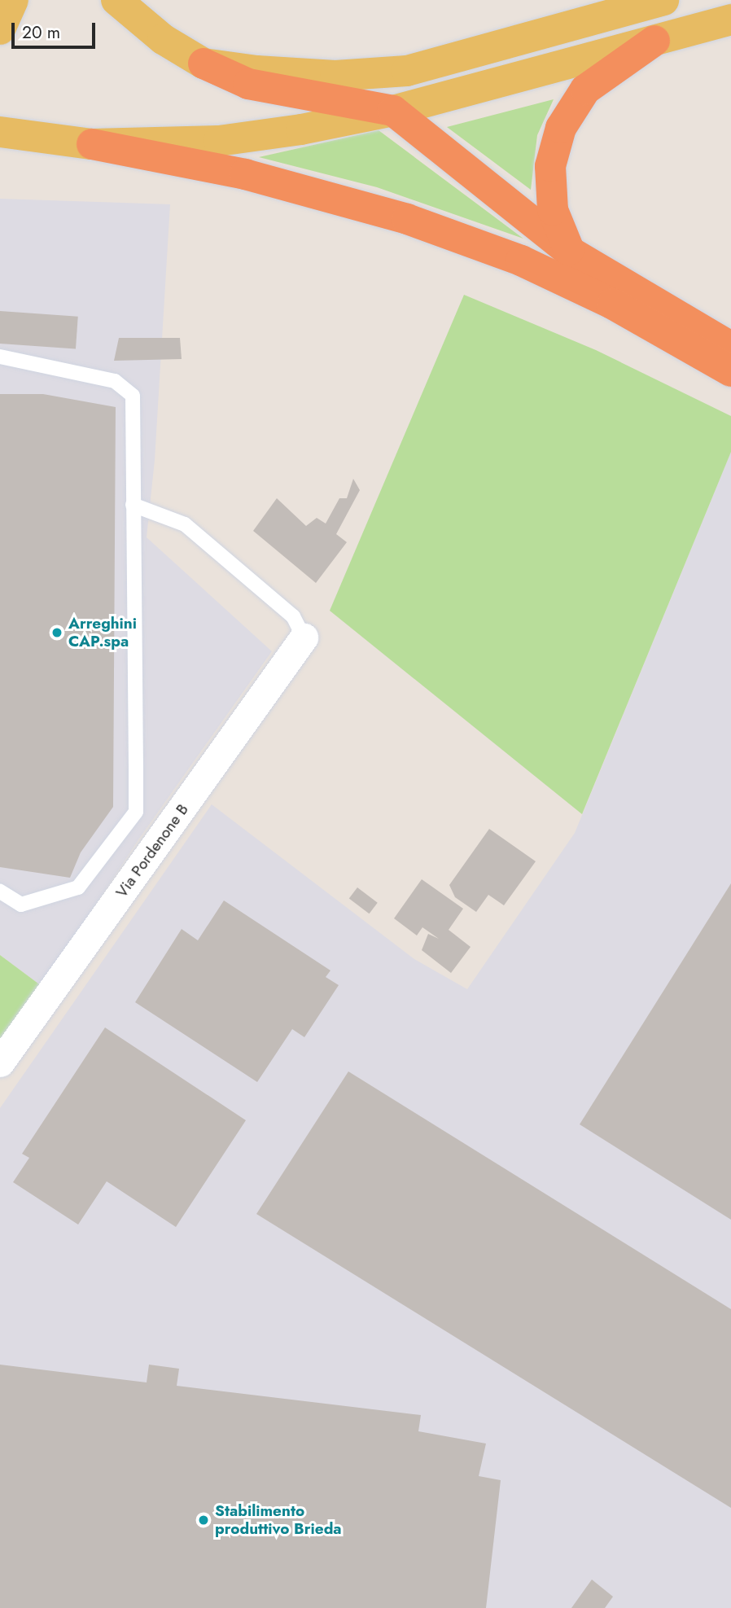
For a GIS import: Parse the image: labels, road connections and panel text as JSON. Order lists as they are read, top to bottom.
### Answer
{
  "streets": {
    "street": ["Via Pordenone B"]
  },
  "places": ["Arreghini CAP.spa", "Stabilimento produttivo Brieda"],
  "scale_bar": "20 m"
}
